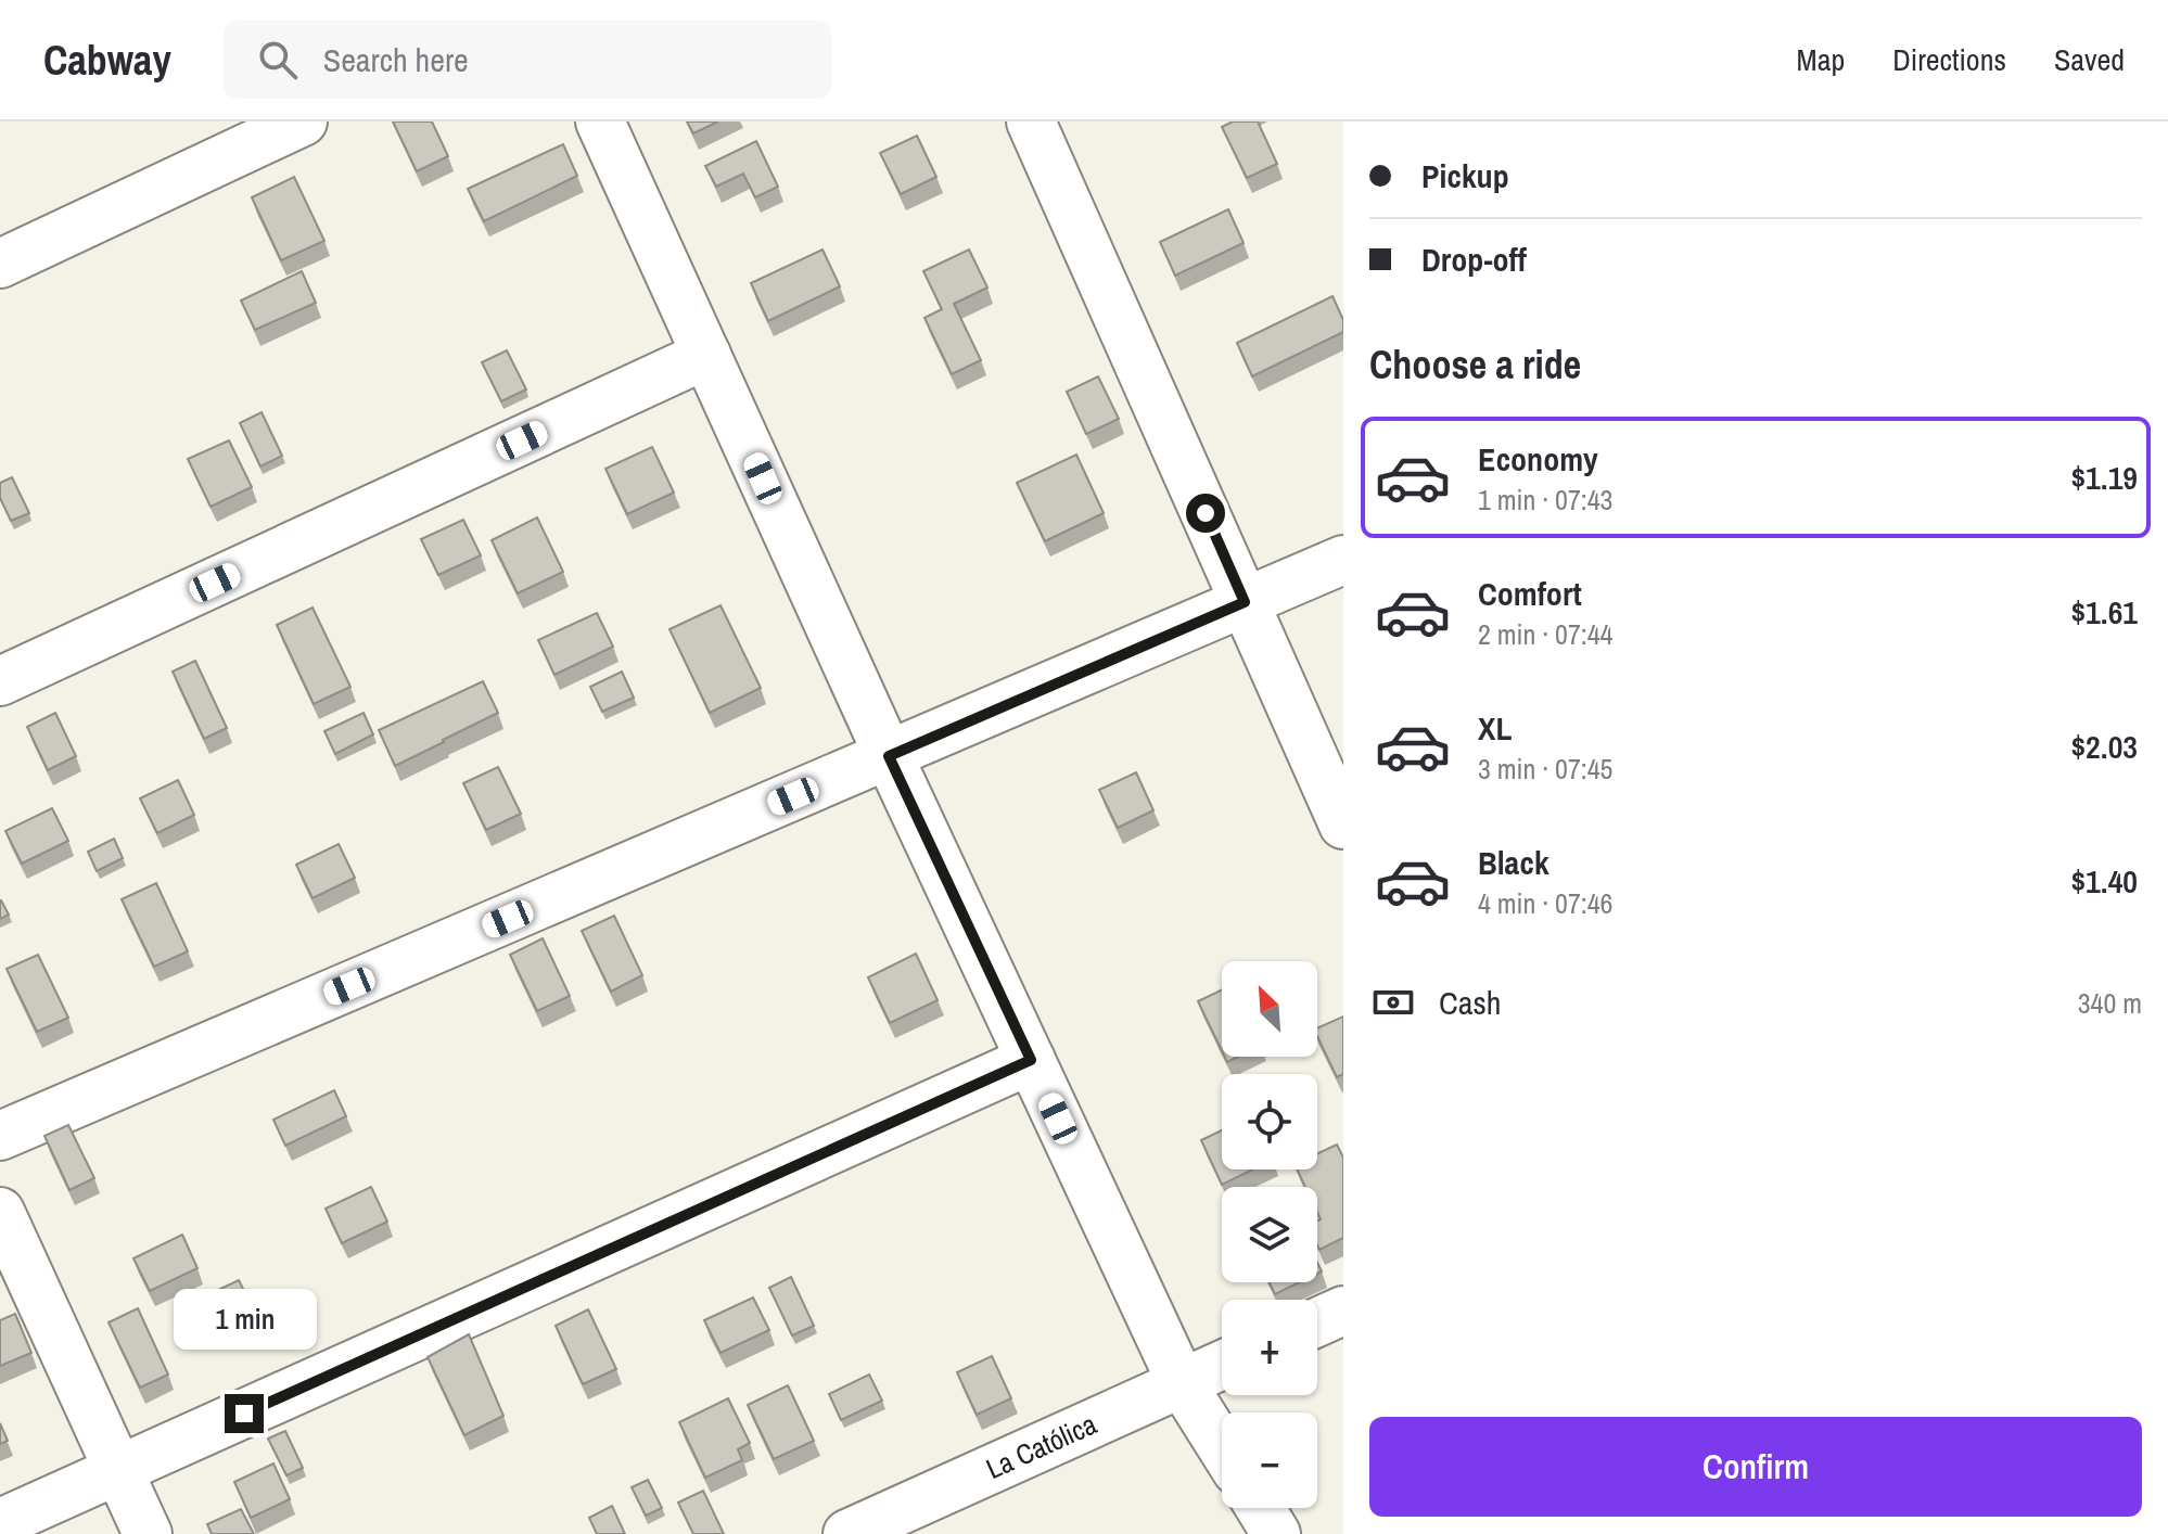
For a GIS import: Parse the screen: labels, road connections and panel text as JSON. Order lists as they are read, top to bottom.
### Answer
{
  "streets": {
    "street": ["La Católica"]
  },
  "north": "top left",
  "page": {
    "header": "Cabway",
    "search": "Search here",
    "nav": ["Map", "Directions", "Saved"],
    "banner": ["Pickup", "Drop-off"],
    "heading": "Choose a ride",
    "list": [
      {
        "name": "Economy",
        "note": "1 min · 07:43",
        "value": "$1.19"
      },
      {
        "name": "Comfort",
        "note": "2 min · 07:44",
        "value": "$1.61"
      },
      {
        "name": "XL",
        "note": "3 min · 07:45",
        "value": "$2.03"
      },
      {
        "name": "Black",
        "note": "4 min · 07:46",
        "value": "$1.40"
      }
    ],
    "pay": ["Cash", "340 m"],
    "map_buttons": ["+", "−"],
    "bubble": "1 min",
    "buttons": "Confirm"
  }
}
